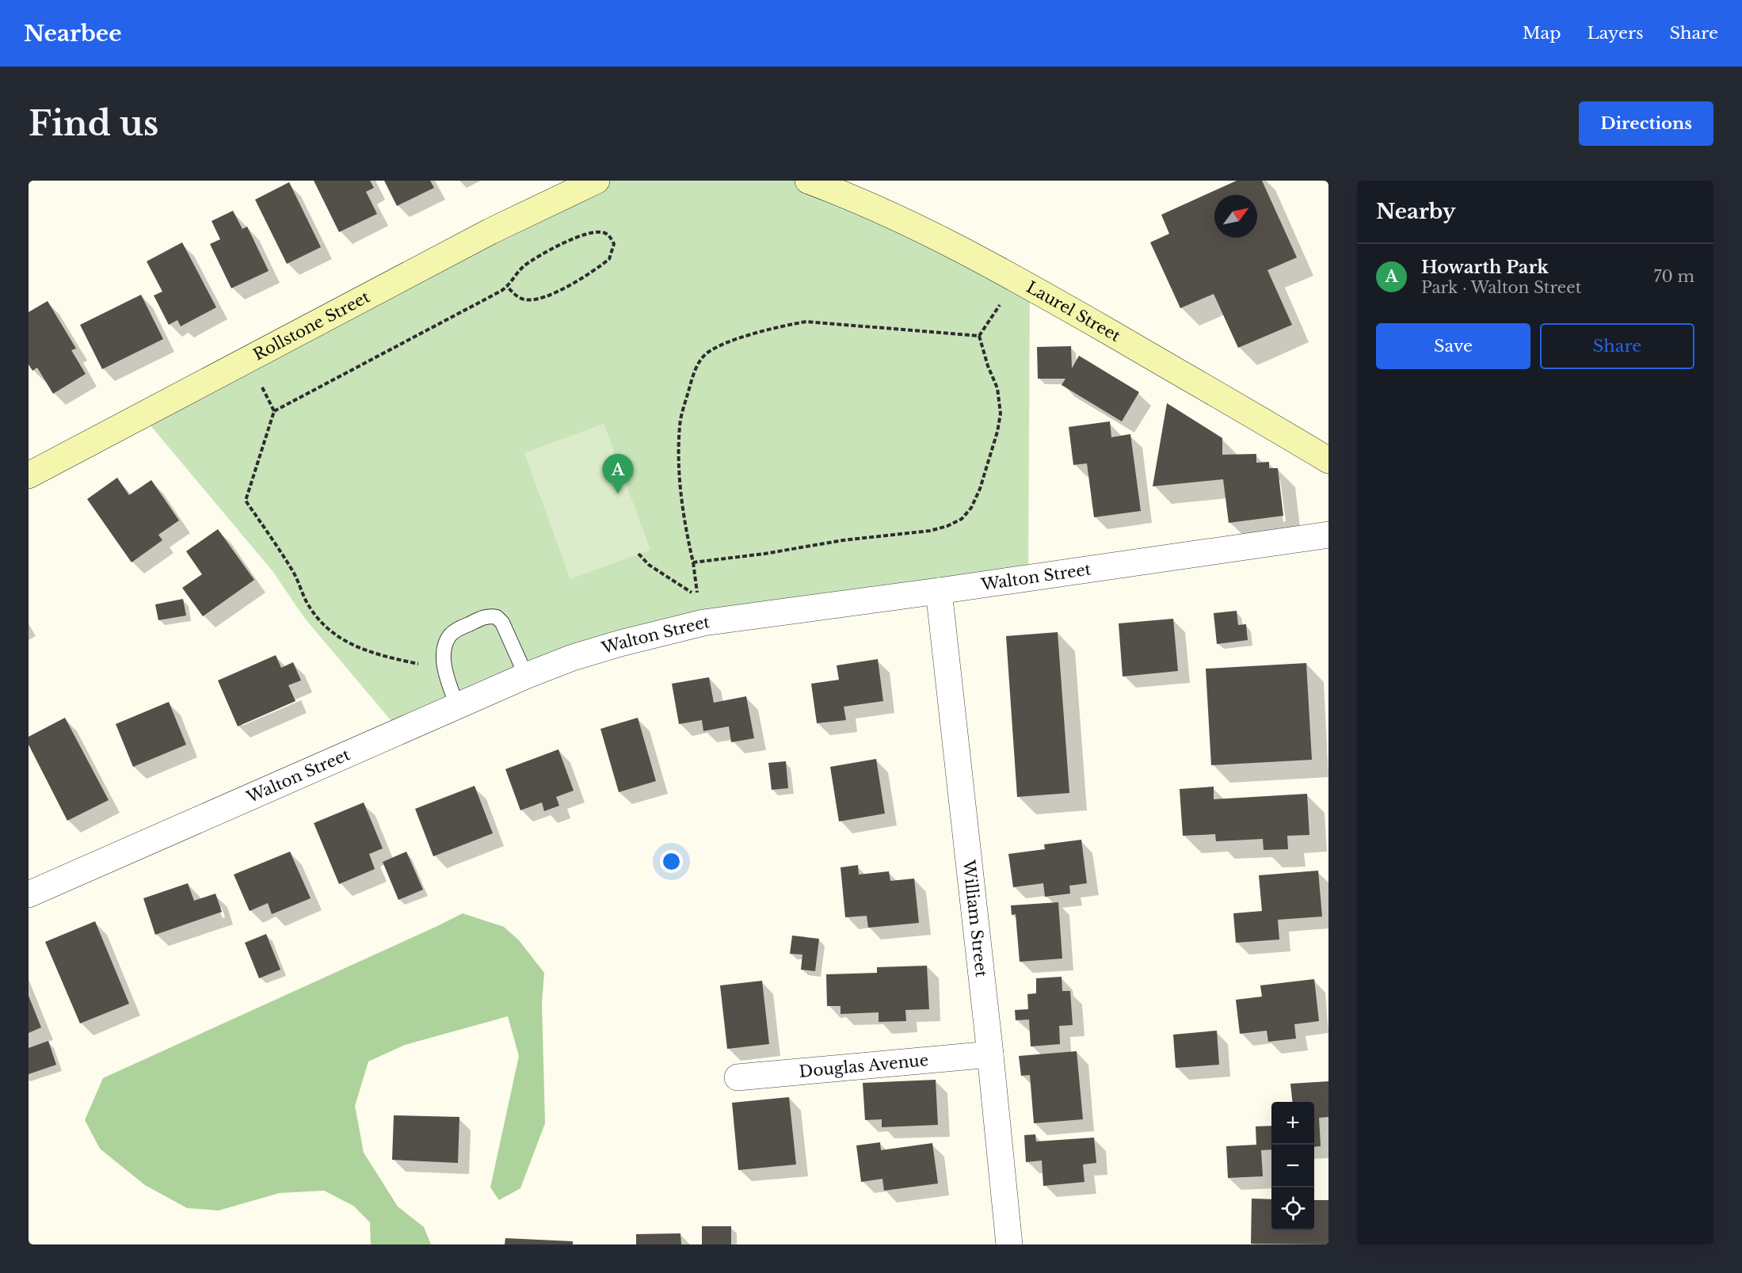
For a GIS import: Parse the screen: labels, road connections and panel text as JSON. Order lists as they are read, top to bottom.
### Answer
{
  "streets": {
    "main road": ["Laurel Street", "Rollstone Street"],
    "street": ["Walton Street", "William Street", "Douglas Avenue"]
  },
  "crossings": [
    ["Walton Street", "William Street"],
    ["William Street", "Douglas Avenue"]
  ],
  "north": "top right",
  "page": {
    "header": "Nearbee",
    "nav": ["Map", "Layers", "Share"],
    "buttons": [
      "Directions",
      ["Save", "Share"]
    ],
    "title": "Find us",
    "heading": "Nearby",
    "list": [
      {
        "mark": "A",
        "name": "Howarth Park",
        "note": "Park · Walton Street",
        "value": "70 m"
      }
    ],
    "pins": "A",
    "map_buttons": ["+", "−"]
  }
}
